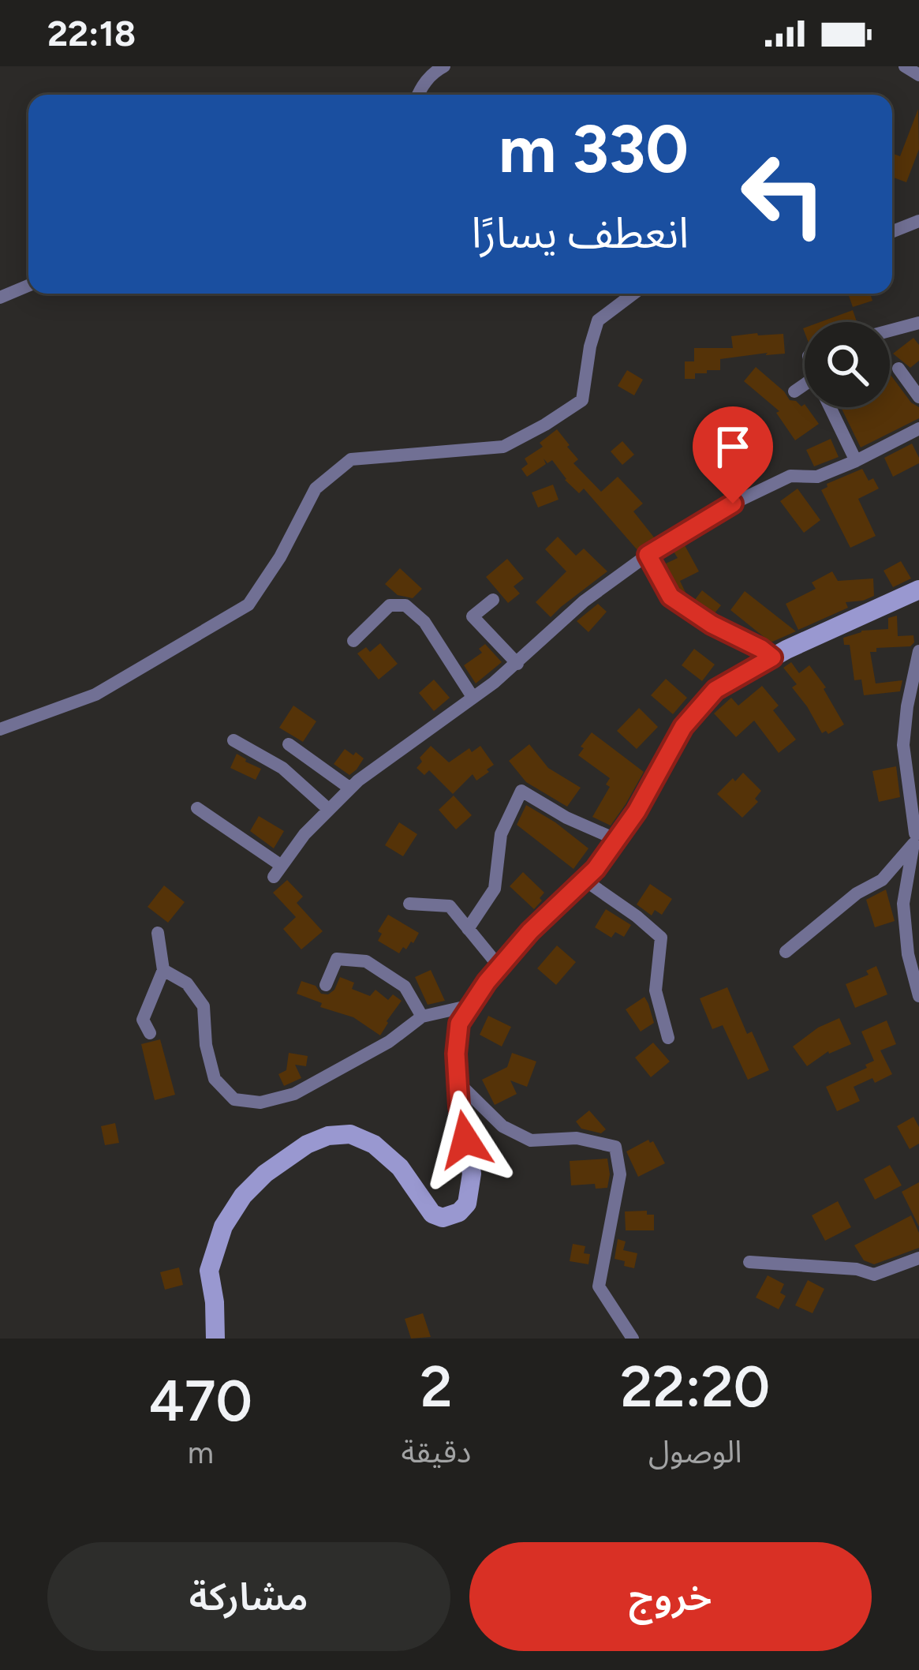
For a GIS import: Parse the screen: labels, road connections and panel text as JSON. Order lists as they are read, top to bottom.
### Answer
{
  "page": {
    "status": "22:18",
    "turn": ["330 m", "انعطف يسارًا"],
    "eta": [
      "22:20",
      "الوصول",
      "2",
      "دقيقة",
      "470",
      "m"
    ],
    "buttons": ["خروج", "مشاركة"]
  }
}
